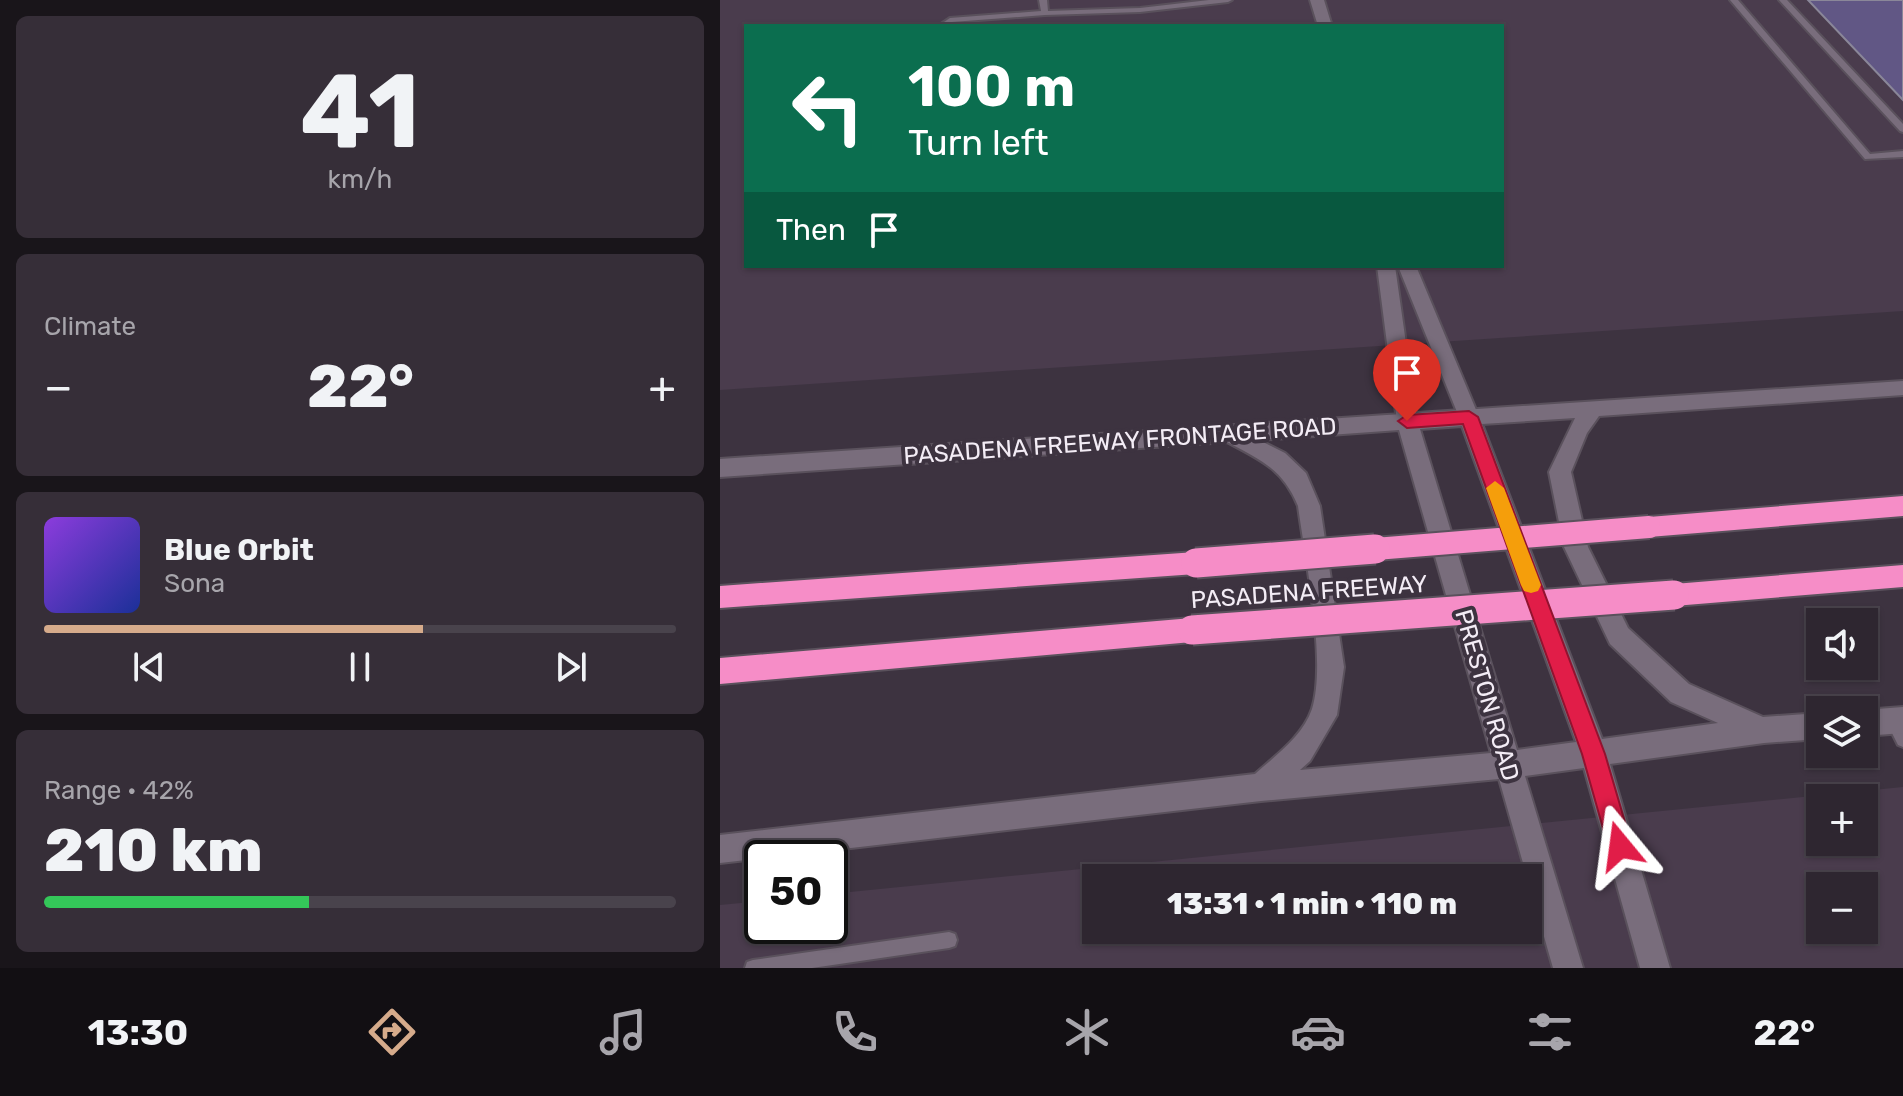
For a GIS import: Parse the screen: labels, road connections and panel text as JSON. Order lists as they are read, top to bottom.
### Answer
{
  "streets": {
    "highway": ["PASADENA FREEWAY"],
    "main road": ["PASADENA FREEWAY FRONTAGE ROAD", "PRESTON ROAD"]
  },
  "crossings": [
    ["PASADENA FREEWAY FRONTAGE ROAD", "PRESTON ROAD"]
  ],
  "page": {
    "tile": [
      ["41", "km/h"],
      "Climate",
      ["Range · 42%", "210 km"]
    ],
    "turn": ["100 m", "Turn left"],
    "then": "Then",
    "heat": ["−", "22°", "+"],
    "song": ["Blue Orbit", "Sona"],
    "map_buttons": ["+", "−"],
    "limit": "50",
    "trip": "13:31 · 1 min · 110 m",
    "tabs": ["13:30", "22°"]
  }
}
